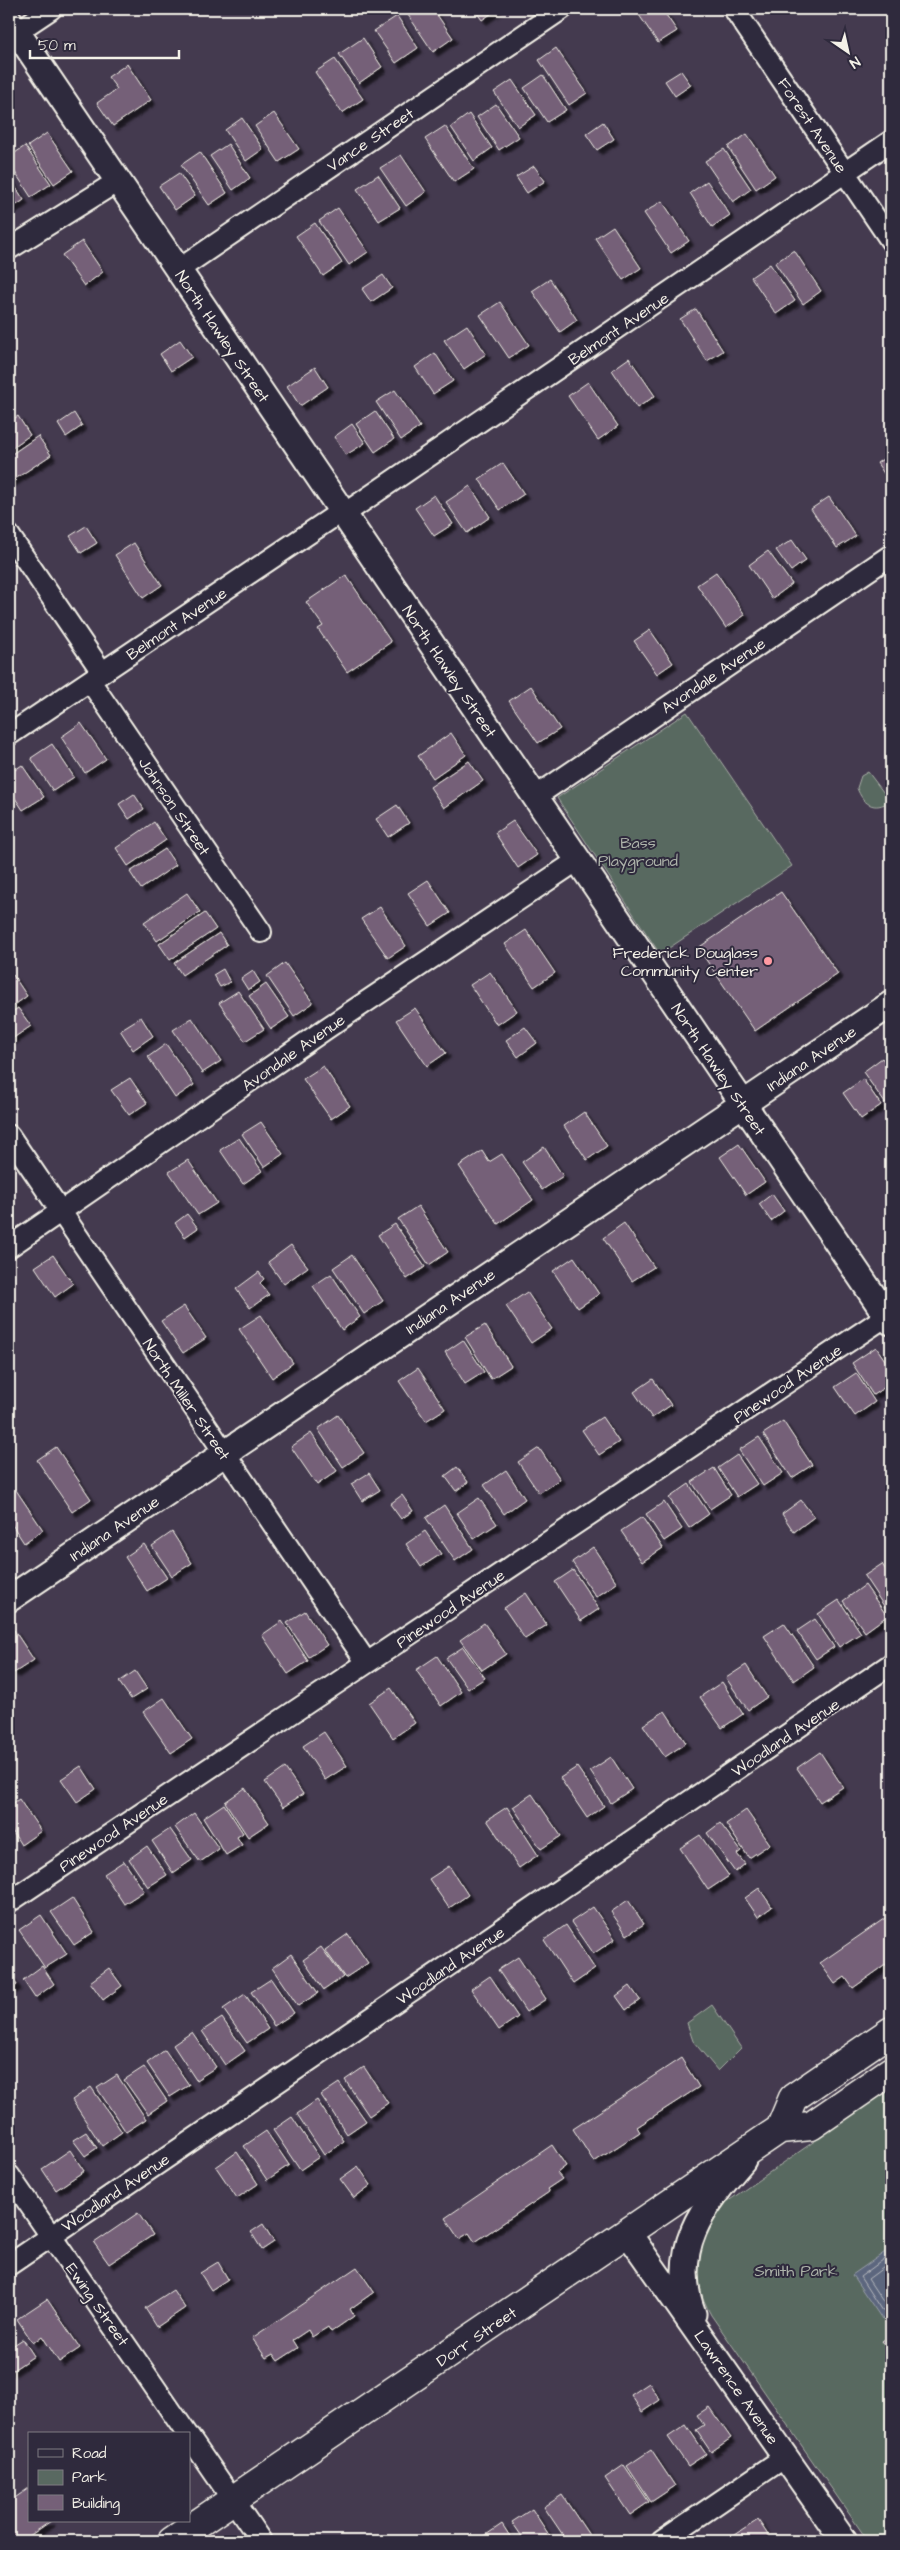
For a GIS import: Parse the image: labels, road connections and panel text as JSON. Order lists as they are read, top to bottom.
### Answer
{
  "streets": {
    "main road": ["Dorr Street"],
    "street": [
      "Forest Avenue",
      "Vance Street",
      "Belmont Avenue",
      "North Hawley Street",
      "Avondale Avenue",
      "Johnson Street",
      "Indiana Avenue",
      "Pinewood Avenue",
      "North Miller Street",
      "Woodland Avenue",
      "Ewing Street",
      "Lawrence Avenue"
    ]
  },
  "crossings": [
    ["Forest Avenue", "Belmont Avenue"],
    ["Vance Street", "North Hawley Street"],
    ["Belmont Avenue", "North Hawley Street"],
    ["Belmont Avenue", "Johnson Street"],
    ["North Hawley Street", "Avondale Avenue"],
    ["North Hawley Street", "Indiana Avenue"],
    ["North Hawley Street", "Pinewood Avenue"],
    ["Avondale Avenue", "North Miller Street"],
    ["Indiana Avenue", "North Miller Street"],
    ["Pinewood Avenue", "North Miller Street"],
    ["Woodland Avenue", "Ewing Street"],
    ["Ewing Street", "Dorr Street"],
    ["Dorr Street", "Lawrence Avenue"]
  ],
  "parks": ["Bass Playground", "Smith Park"],
  "places": ["Frederick Douglass Community Center"],
  "legend": ["Road", "Park", "Building"],
  "scale_bar": "50 m",
  "north": "bottom right"
}
